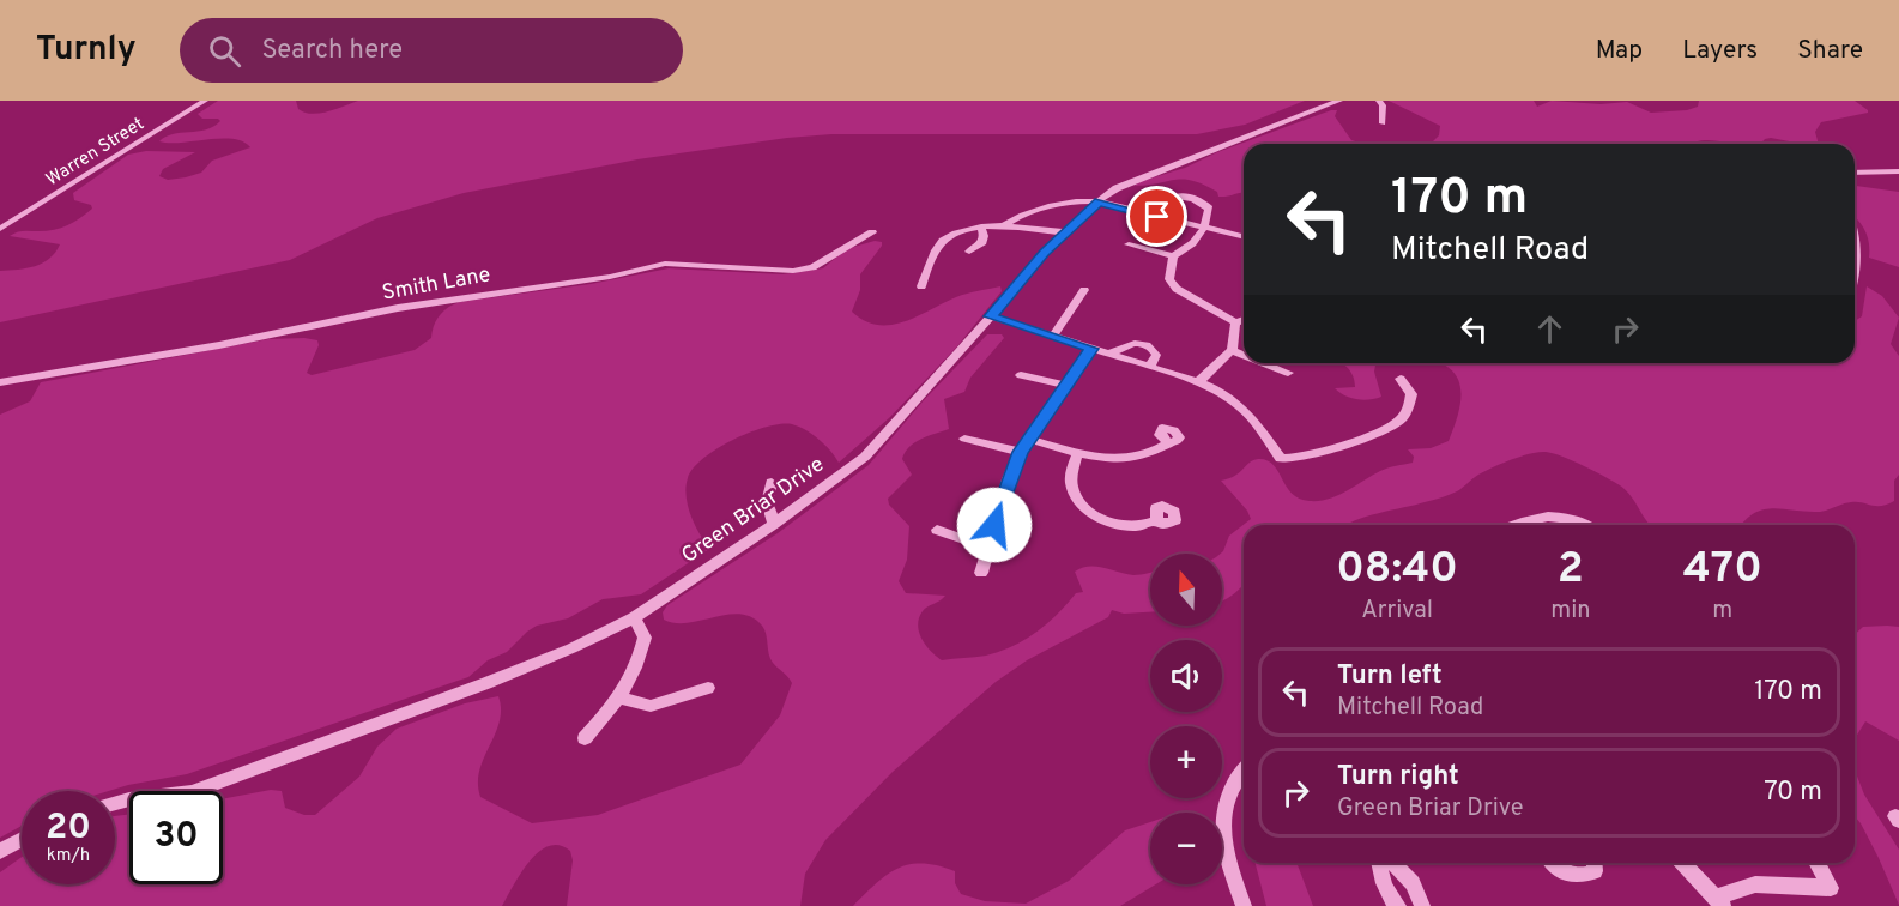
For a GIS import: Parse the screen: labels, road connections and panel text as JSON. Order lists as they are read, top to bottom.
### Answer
{
  "streets": {
    "street": ["Warren Street", "Smith Lane", "Green Briar Drive"]
  },
  "north": "top",
  "page": {
    "header": "Turnly",
    "search": "Search here",
    "nav": ["Map", "Layers", "Share"],
    "turn": ["170 m", "Mitchell Road"],
    "eta": [
      "08:40",
      "Arrival",
      "2",
      "min",
      "470",
      "m"
    ],
    "map_buttons": ["+", "−"],
    "list": [
      {
        "name": "Turn left",
        "note": "Mitchell Road",
        "value": "170 m"
      },
      {
        "name": "Turn right",
        "note": "Green Briar Drive",
        "value": "70 m"
      }
    ],
    "speed": "20 km/h",
    "limit": "30"
  }
}
